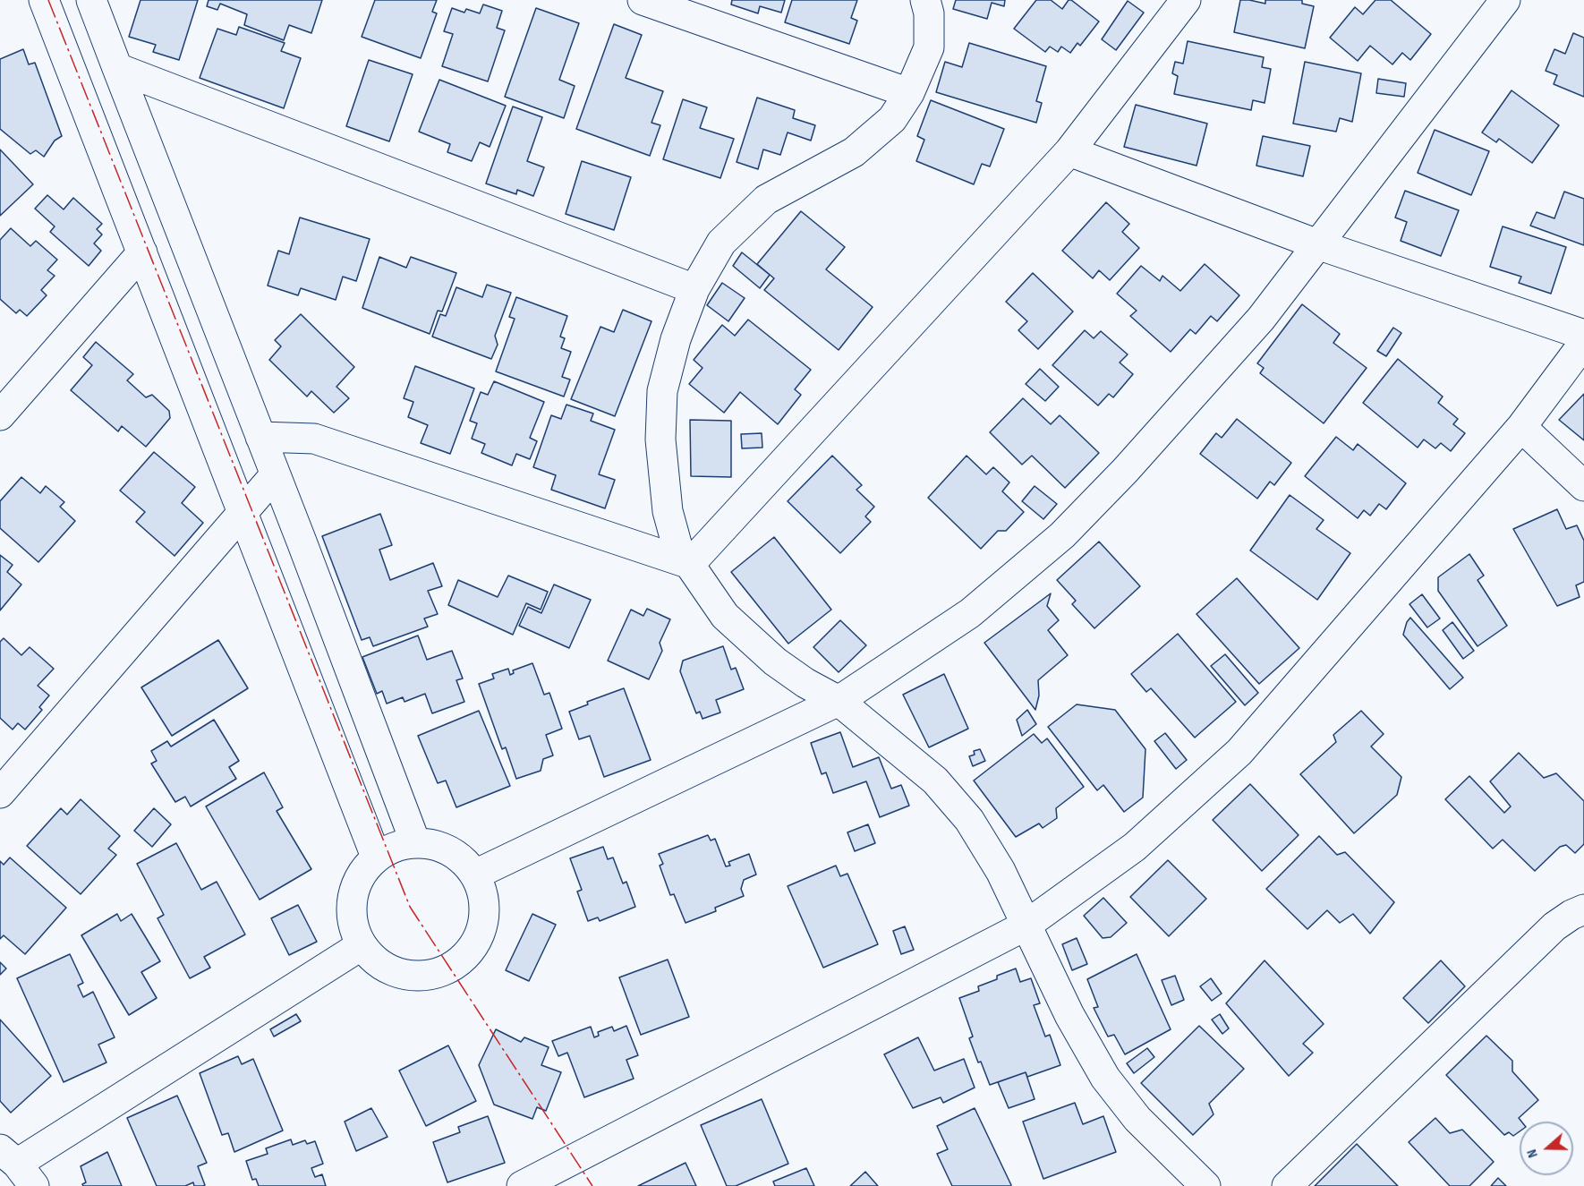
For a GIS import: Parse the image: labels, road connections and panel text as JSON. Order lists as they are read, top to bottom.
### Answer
{
  "north": "left"
}
